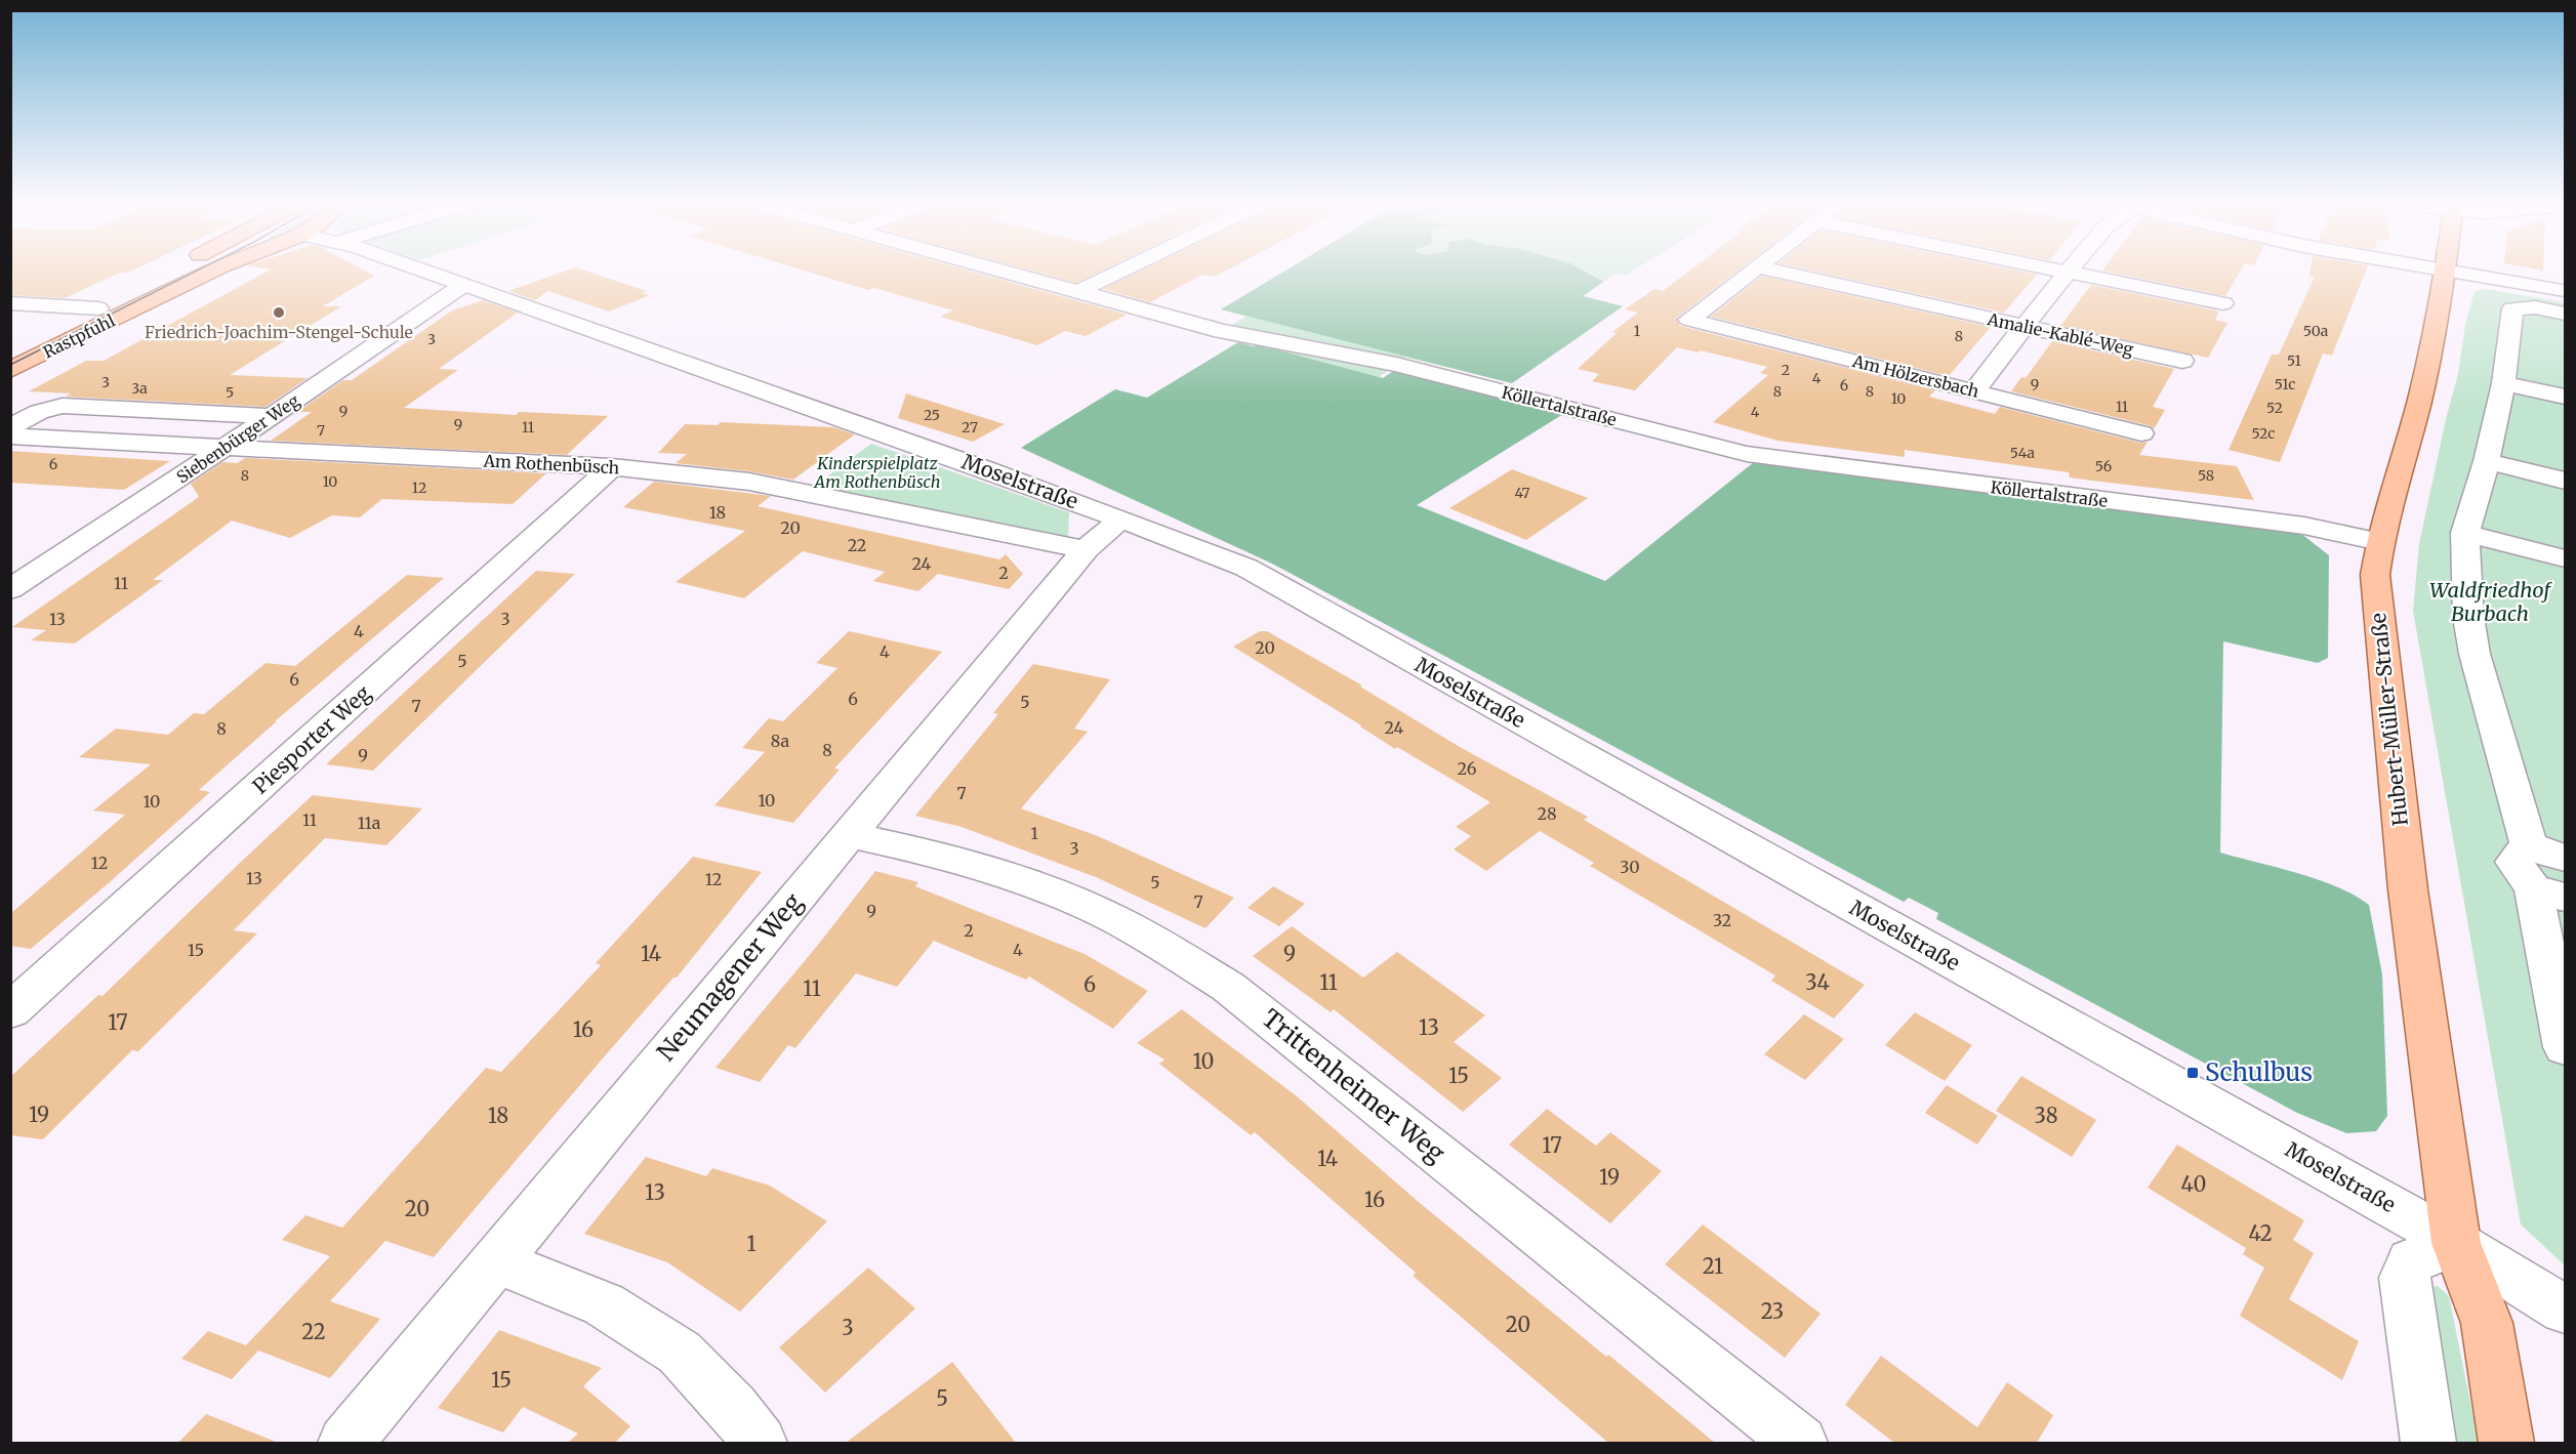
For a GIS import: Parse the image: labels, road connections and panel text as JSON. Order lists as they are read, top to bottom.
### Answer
{
  "streets": {
    "main road": ["Rastpfuhl", "Hubert-Müller-Straße"],
    "street": [
      "Amalie-Kablé-Weg",
      "Am Hölzersbach",
      "Köllertalstraße",
      "Siebenbürger Weg",
      "Am Rothenbüsch",
      "Moselstraße",
      "Piesporter Weg",
      "Neumagener Weg",
      "Trittenheimer Weg"
    ]
  },
  "crossings": [
    ["Köllertalstraße", "Hubert-Müller-Straße"],
    ["Siebenbürger Weg", "Am Rothenbüsch"],
    ["Siebenbürger Weg", "Moselstraße"],
    ["Am Rothenbüsch", "Piesporter Weg"],
    ["Am Rothenbüsch", "Neumagener Weg"],
    ["Moselstraße", "Hubert-Müller-Straße"],
    ["Moselstraße", "Neumagener Weg"],
    ["Neumagener Weg", "Trittenheimer Weg"]
  ],
  "parks": ["Kinderspielplatz Am Rothenbüsch", "Waldfriedhof Burbach"],
  "places": {
    "other": ["Friedrich-Joachim-Stengel-Schule"],
    "transit": ["Schulbus"]
  },
  "house_numbers": [
    "1",
    "50a",
    "8",
    "3",
    "51",
    "2",
    "4",
    "3",
    "9",
    "51c",
    "6",
    "3a",
    "8",
    "8",
    "5",
    "10",
    "11",
    "52",
    "9",
    "4",
    "25",
    "9",
    "11",
    "27",
    "7",
    "52c",
    "54a",
    "6",
    "56",
    "8",
    "58",
    "10",
    "12",
    "47",
    "18",
    "20",
    "22",
    "24",
    "2",
    "11",
    "13",
    "3",
    "4",
    "20",
    "4",
    "5",
    "6",
    "6",
    "5",
    "7",
    "24",
    "8",
    "8a",
    "8",
    "9",
    "26",
    "7",
    "10",
    "10",
    "28",
    "11",
    "11a",
    "1",
    "3",
    "12",
    "30",
    "13",
    "12",
    "5",
    "7",
    "9",
    "32",
    "2",
    "15",
    "4",
    "14",
    "9",
    "11",
    "34",
    "6",
    "11",
    "17",
    "13",
    "16",
    "10",
    "15",
    "19",
    "18",
    "38",
    "17",
    "14",
    "19",
    "40",
    "13",
    "16",
    "20",
    "42",
    "1",
    "21",
    "23",
    "20",
    "3",
    "22",
    "15",
    "5"
  ]
}
